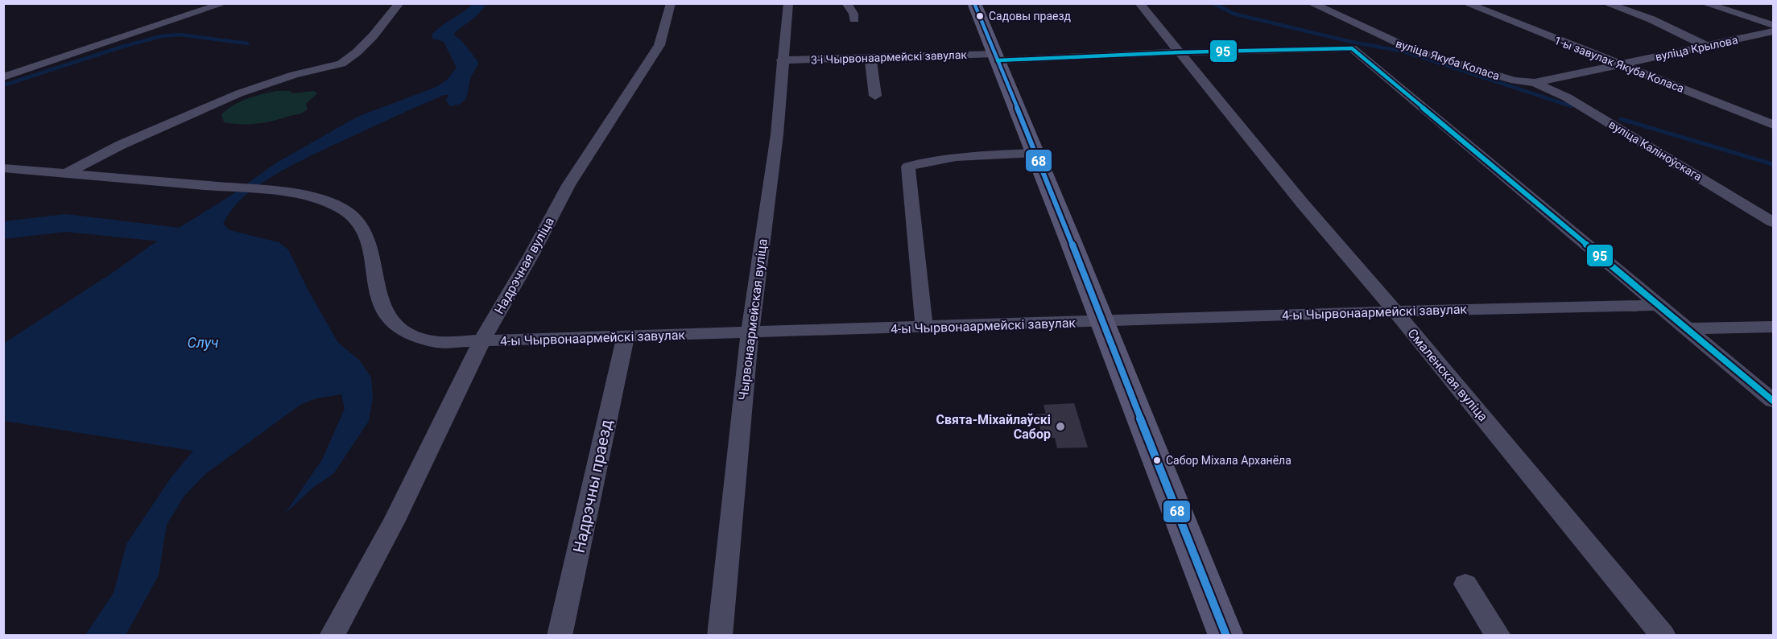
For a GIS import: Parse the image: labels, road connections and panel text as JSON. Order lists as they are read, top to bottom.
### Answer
{
  "streets": {
    "street": [
      "вуліца Крылова",
      "3-і Чырвонаармейскі завулак",
      "вуліца Якуба Коласа",
      "1-ы завулак Якуба Коласа",
      "вуліца Каліноўскага",
      "Надрэчная вуліца",
      "4-ы Чырвонаармейскі завулак",
      "Чырвонаармейская вуліца",
      "Смаленская вуліца",
      "Надрэчны праезд"
    ]
  },
  "crossings": [
    ["вуліца Крылова", "вуліца Якуба Коласа"],
    ["вуліца Крылова", "1-ы завулак Якуба Коласа"],
    ["вуліца Крылова", "вуліца Каліноўскага"],
    ["3-і Чырвонаармейскі завулак", "4-ы Чырвонаармейскі завулак"],
    ["3-і Чырвонаармейскі завулак", "Чырвонаармейская вуліца"],
    ["3-і Чырвонаармейскі завулак", "Смаленская вуліца"],
    ["вуліца Якуба Коласа", "вуліца Каліноўскага"],
    ["Надрэчная вуліца", "4-ы Чырвонаармейскі завулак"],
    ["4-ы Чырвонаармейскі завулак", "Чырвонаармейская вуліца"],
    ["4-ы Чырвонаармейскі завулак", "Смаленская вуліца"],
    ["4-ы Чырвонаармейскі завулак", "Надрэчны праезд"]
  ],
  "water": ["Случ"],
  "places": ["Садовы праезд", "Свята-Міхайлаўскі Сабор", "Сабор Міхала Арханёла"],
  "lines": ["transit line 68", "transit line 95"]
}
